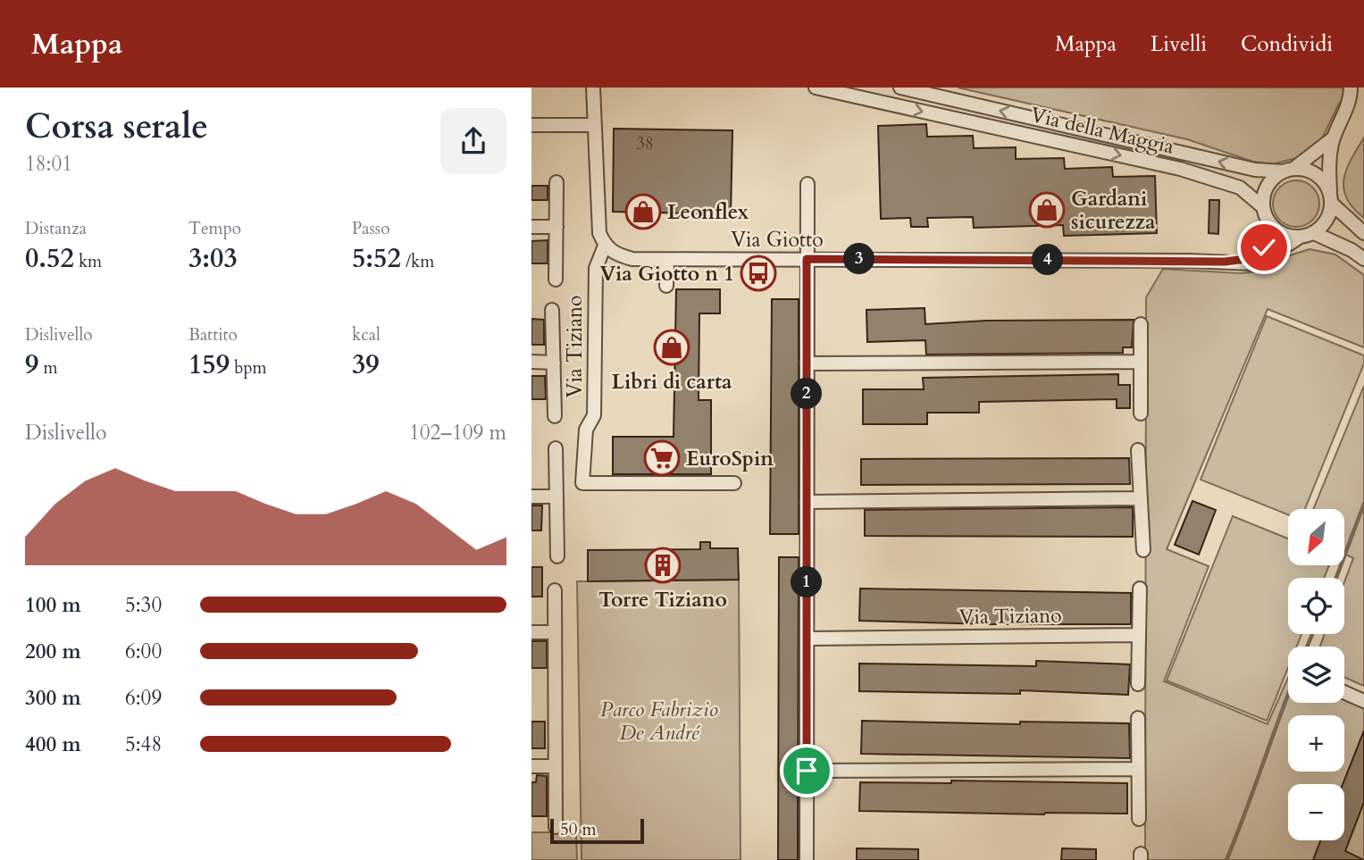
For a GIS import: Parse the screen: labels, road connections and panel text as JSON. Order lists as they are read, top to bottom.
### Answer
{
  "streets": {
    "street": ["Via della Maggia", "Via Giotto", "Via Tiziano"]
  },
  "crossings": [
    ["Via della Maggia", "Via Giotto"],
    ["Via Giotto", "Via Tiziano"]
  ],
  "parks": ["Parco Fabrizio De André"],
  "places": {
    "shop": ["Gardani sicurezza", "Leonflex", "Libri di carta"],
    "bus stop": ["Via Giotto n 1"],
    "supermarket": ["EuroSpin"],
    "building": ["Torre Tiziano"]
  },
  "house_numbers": ["38"],
  "scale_bar": "50 m",
  "north": "bottom left",
  "page": {
    "header": "Mappa",
    "nav": ["Mappa", "Livelli", "Condividi"],
    "heading": ["Corsa serale", "18:01"],
    "stats": [
      ["Distanza", "0.52 km"],
      ["Tempo", "3:03"],
      ["Passo", "5:52 /km"],
      ["Dislivello", "9 m"],
      ["Battito", "159 bpm"],
      ["kcal", "39"]
    ],
    "pins": [
      "3",
      "4",
      "2",
      "1"
    ],
    "chart": ["Dislivello", "102–109 m"],
    "map_buttons": ["+", "−"],
    "list": [
      {
        "name": "100 m",
        "note": "5:30"
      },
      {
        "name": "200 m",
        "note": "6:00"
      },
      {
        "name": "300 m",
        "note": "6:09"
      },
      {
        "name": "400 m",
        "note": "5:48"
      }
    ],
    "scale": "50 m"
  }
}
